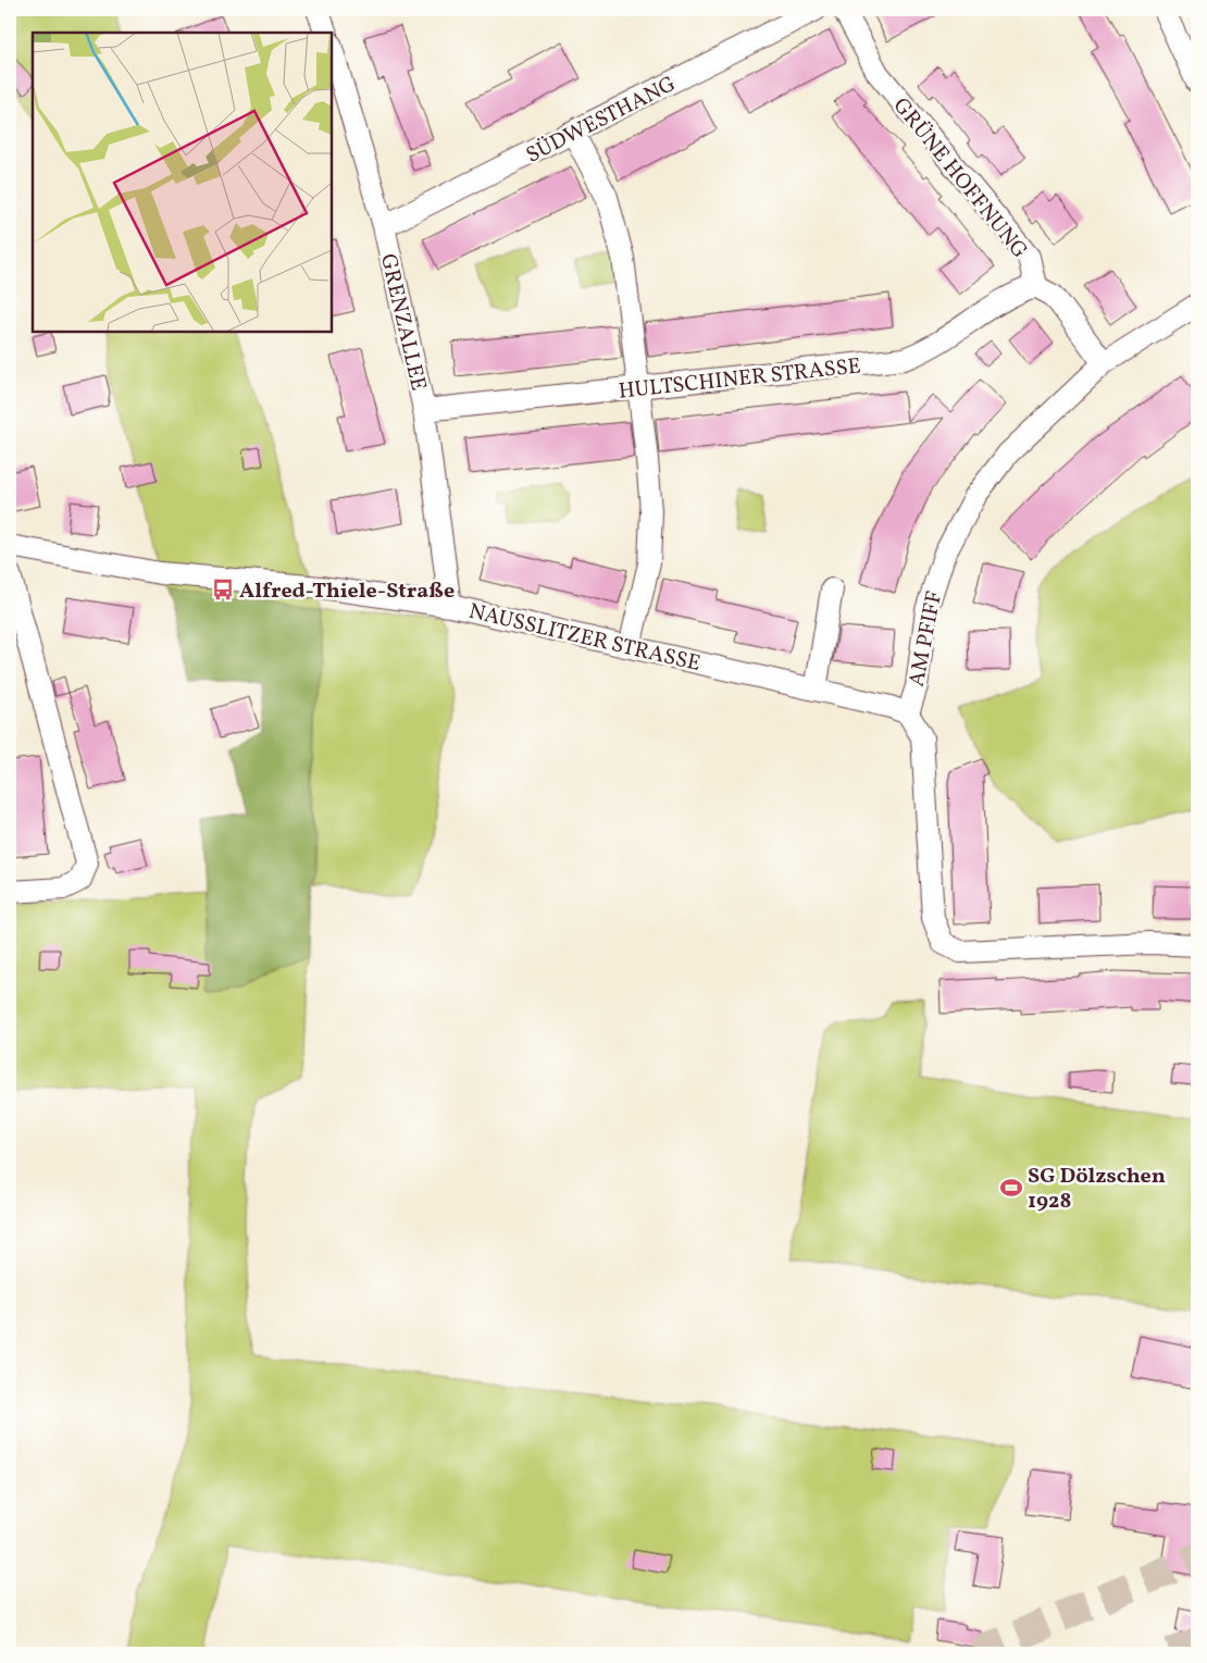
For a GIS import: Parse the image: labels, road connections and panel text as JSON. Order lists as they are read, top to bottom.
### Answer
{
  "streets": {
    "street": [
      "SÜDWESTHANG",
      "GRÜNE HOFFNUNG",
      "GRENZALLEE",
      "HULTSCHINER STRASSE",
      "NAUSSLITZER STRASSE",
      "AM PFIFF"
    ]
  },
  "crossings": [
    ["SÜDWESTHANG", "GRENZALLEE"],
    ["GRÜNE HOFFNUNG", "HULTSCHINER STRASSE"],
    ["GRÜNE HOFFNUNG", "AM PFIFF"],
    ["GRENZALLEE", "HULTSCHINER STRASSE"],
    ["GRENZALLEE", "NAUSSLITZER STRASSE"],
    ["NAUSSLITZER STRASSE", "AM PFIFF"]
  ],
  "places": {
    "bus stop": ["Alfred-Thiele-Straße"],
    "sports": ["SG Dölzschen 1928"]
  }
}
